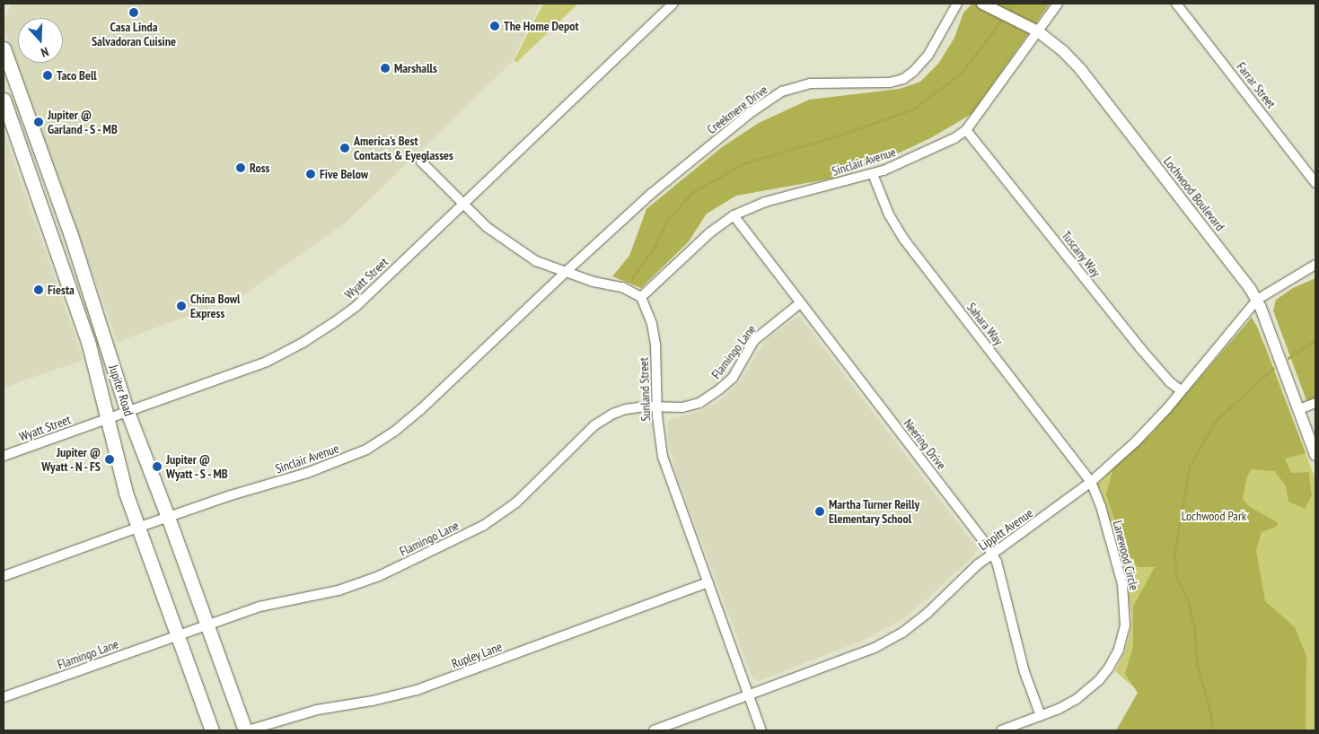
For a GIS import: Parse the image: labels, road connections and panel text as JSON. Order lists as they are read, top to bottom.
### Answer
{
  "streets": {
    "main road": ["Jupiter Road"],
    "street": [
      "Farrar Street",
      "Creekmere Drive",
      "Sinclair Avenue",
      "Lochwood Boulevard",
      "Tuscany Way",
      "Wyatt Street",
      "Sahara Way",
      "Flamingo Lane",
      "Sunland Street",
      "Neering Drive",
      "Lippitt Avenue",
      "Lanewood Circle",
      "Rupley Lane"
    ]
  },
  "crossings": [
    ["Creekmere Drive", "Sinclair Avenue"],
    ["Sinclair Avenue", "Lochwood Boulevard"],
    ["Sinclair Avenue", "Tuscany Way"],
    ["Sinclair Avenue", "Sahara Way"],
    ["Sinclair Avenue", "Sunland Street"],
    ["Sinclair Avenue", "Jupiter Road"],
    ["Sinclair Avenue", "Neering Drive"],
    ["Lochwood Boulevard", "Lippitt Avenue"],
    ["Tuscany Way", "Lippitt Avenue"],
    ["Wyatt Street", "Jupiter Road"],
    ["Sahara Way", "Lippitt Avenue"],
    ["Sahara Way", "Lanewood Circle"],
    ["Flamingo Lane", "Sunland Street"],
    ["Flamingo Lane", "Jupiter Road"],
    ["Flamingo Lane", "Neering Drive"],
    ["Sunland Street", "Lippitt Avenue"],
    ["Sunland Street", "Rupley Lane"],
    ["Jupiter Road", "Rupley Lane"],
    ["Neering Drive", "Lippitt Avenue"],
    ["Neering Drive", "Lanewood Circle"],
    ["Lippitt Avenue", "Lanewood Circle"]
  ],
  "parks": ["Lochwood Park"],
  "places": [
    "Casa Linda Salvadoran Cuisine",
    "The Home Depot",
    "Marshalls",
    "Taco Bell",
    "Jupiter @ Garland - S - MB",
    "America's Best Contacts & Eyeglasses",
    "Ross",
    "Five Below",
    "Fiesta",
    "China Bowl Express",
    "Jupiter @ Wyatt - N - FS",
    "Jupiter @ Wyatt - S - MB",
    "Martha Turner Reilly Elementary School"
  ],
  "north": "bottom"
}
